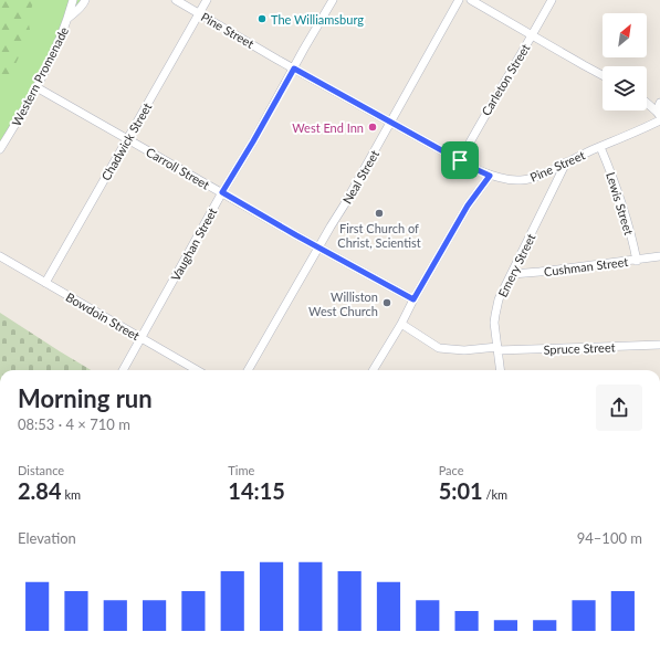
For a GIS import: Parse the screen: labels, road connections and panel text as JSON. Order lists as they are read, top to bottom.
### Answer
{
  "streets": {
    "street": [
      "Pine Street",
      "Western Promenade",
      "Carleton Street",
      "Chadwick Street",
      "Carroll Street",
      "Neal Street",
      "Lewis Street",
      "Vaughan Street",
      "Emery Street",
      "Cushman Street",
      "Bowdoin Street",
      "Spruce Street"
    ]
  },
  "crossings": [
    ["Pine Street", "Carleton Street"],
    ["Pine Street", "Chadwick Street"],
    ["Pine Street", "Neal Street"],
    ["Pine Street", "Lewis Street"],
    ["Pine Street", "Vaughan Street"],
    ["Pine Street", "Emery Street"],
    ["Western Promenade", "Carroll Street"],
    ["Chadwick Street", "Carroll Street"],
    ["Chadwick Street", "Bowdoin Street"],
    ["Carroll Street", "Neal Street"],
    ["Carroll Street", "Vaughan Street"],
    ["Lewis Street", "Cushman Street"],
    ["Vaughan Street", "Bowdoin Street"],
    ["Emery Street", "Cushman Street"],
    ["Emery Street", "Spruce Street"]
  ],
  "places": [
    "The Williamsburg",
    "West End Inn",
    "First Church of Christ, Scientist",
    "Williston West Church"
  ],
  "north": "top right",
  "page": {
    "heading": ["Morning run", "08:53 · 4 × 710 m"],
    "stats": [
      ["Distance", "2.84 km"],
      ["Time", "14:15"],
      ["Pace", "5:01 /km"]
    ],
    "chart": ["Elevation", "94–100 m"]
  }
}
